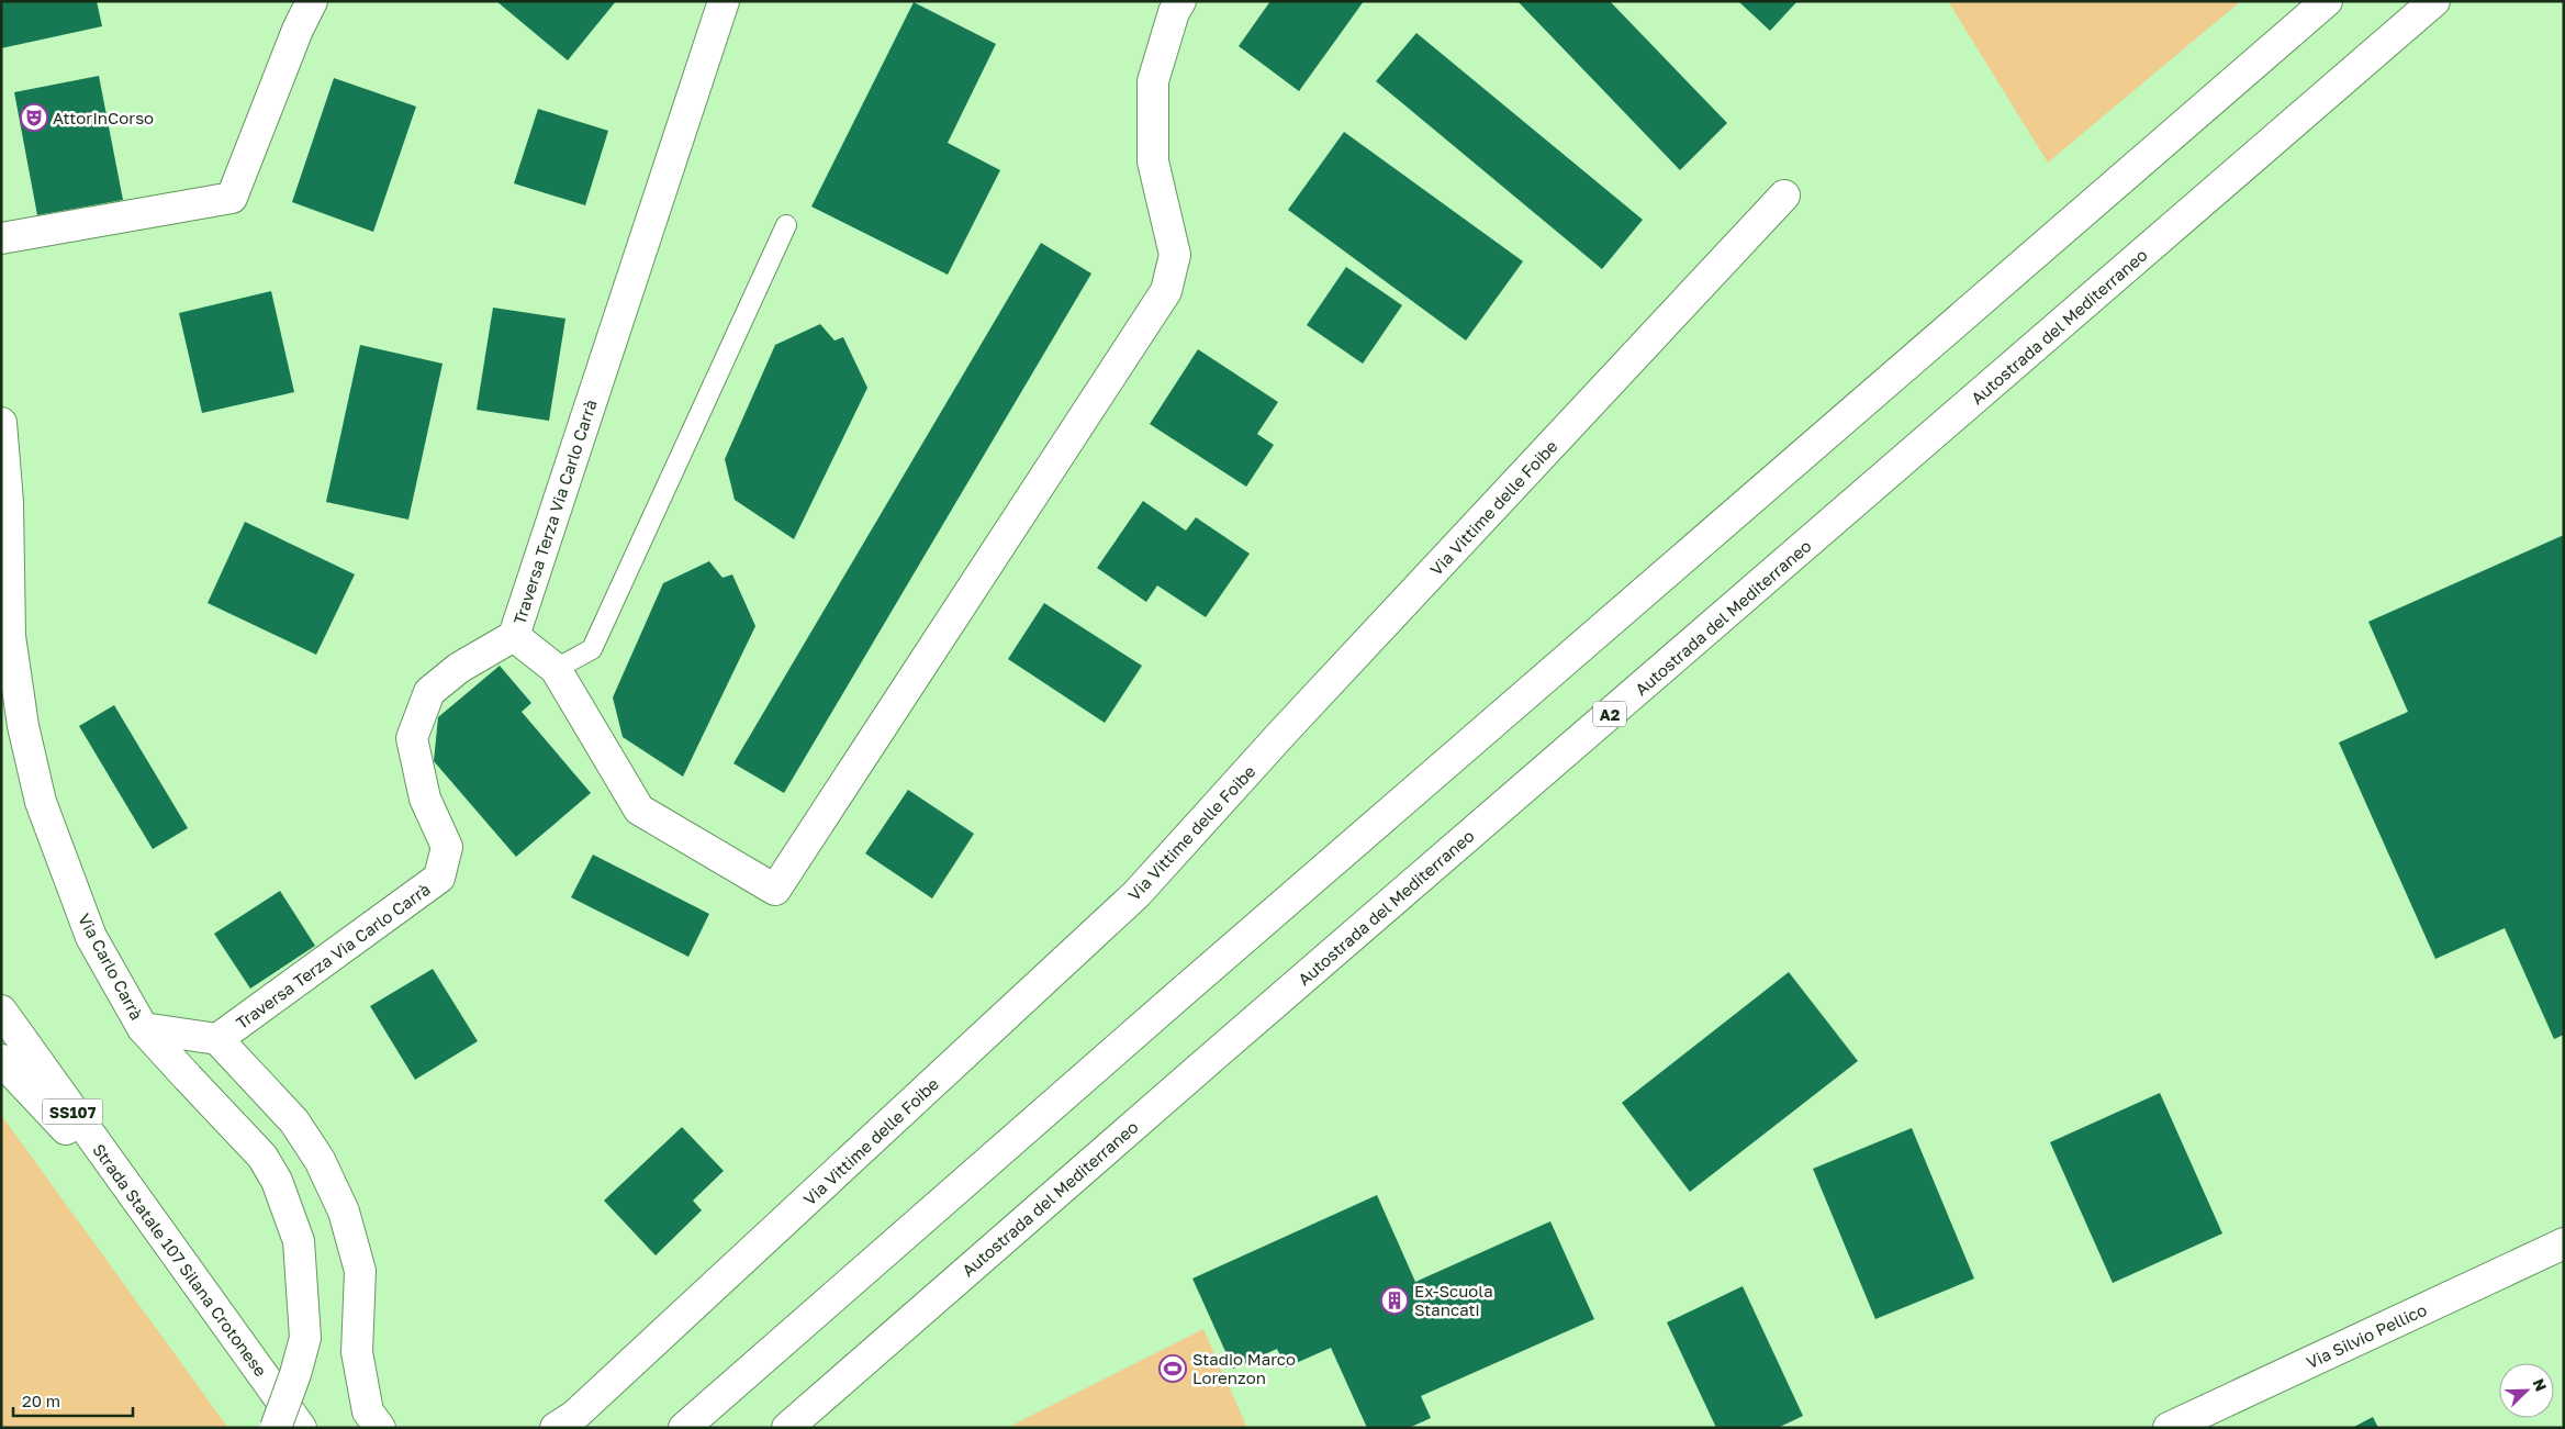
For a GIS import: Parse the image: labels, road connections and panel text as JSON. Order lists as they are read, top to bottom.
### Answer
{
  "streets": {
    "main road": [
      "Autostrada del Mediterraneo",
      "Via Vittime delle Foibe",
      "Traversa Terza Via Carlo Carrà",
      "A2",
      "Via Carlo Carrà",
      "SS107",
      "Strada Statale 107 Silana Crotonese",
      "Via Silvio Pellico"
    ]
  },
  "places": {
    "theatre": ["AttorInCorso"],
    "building": ["Ex-Scuola Stancati"],
    "sports": ["Stadio Marco Lorenzon"]
  },
  "scale_bar": "20 m",
  "north": "top right"
}
